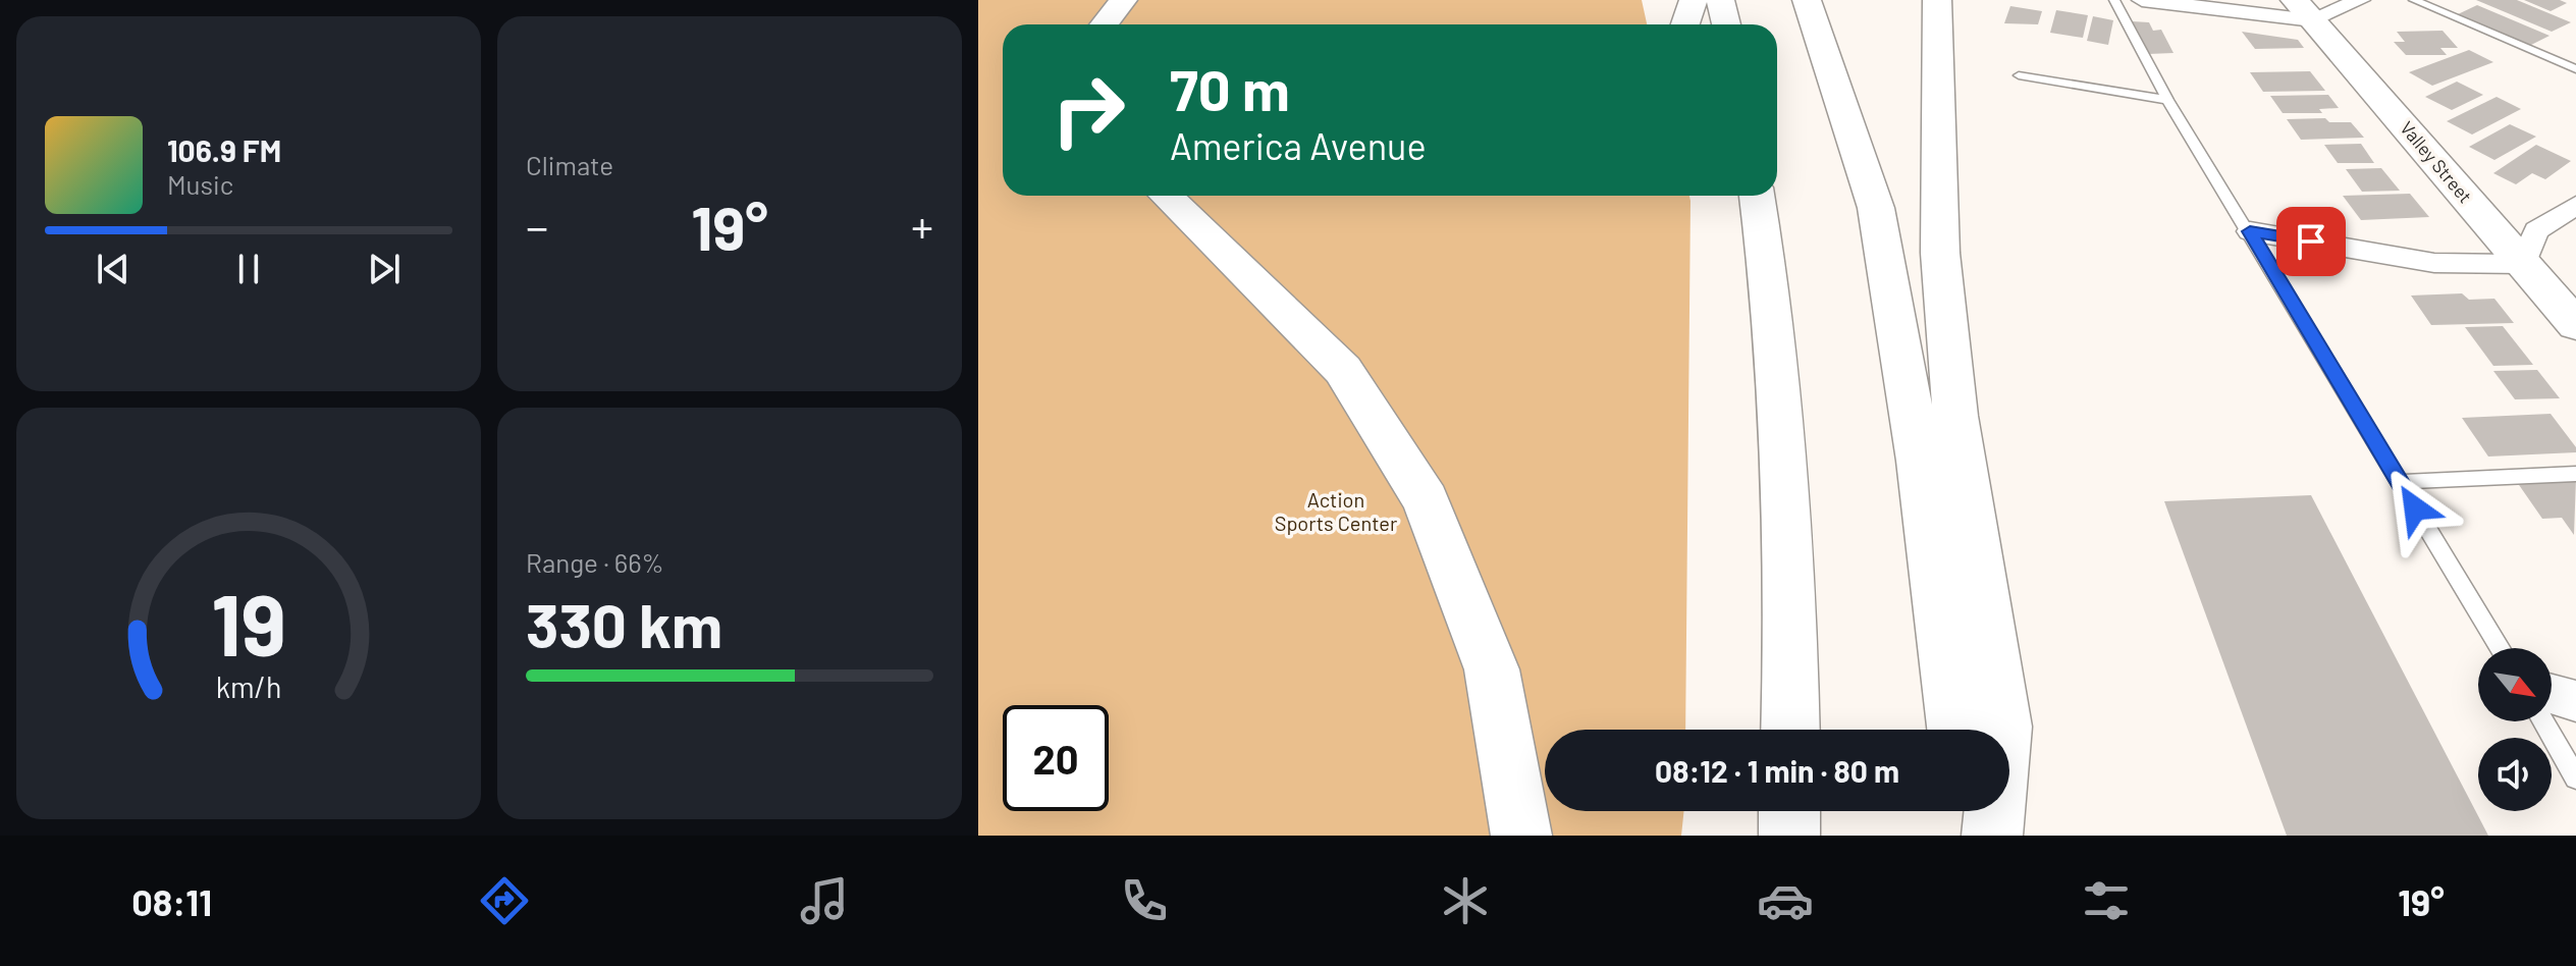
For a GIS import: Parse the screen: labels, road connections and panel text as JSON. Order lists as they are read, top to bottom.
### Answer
{
  "streets": {
    "main road": ["Valley Street"]
  },
  "parks": ["Action Sports Center"],
  "north": "bottom right",
  "page": {
    "tile": [
      "Climate",
      ["Range · 66%", "330 km"]
    ],
    "turn": ["70 m", "America Avenue"],
    "song": ["106.9 FM", "Music"],
    "heat": ["−", "19°", "+"],
    "limit": "20",
    "trip": "08:12 · 1 min · 80 m",
    "tabs": ["08:11", "19°"],
    "gauge": ["19", "km/h"]
  }
}
